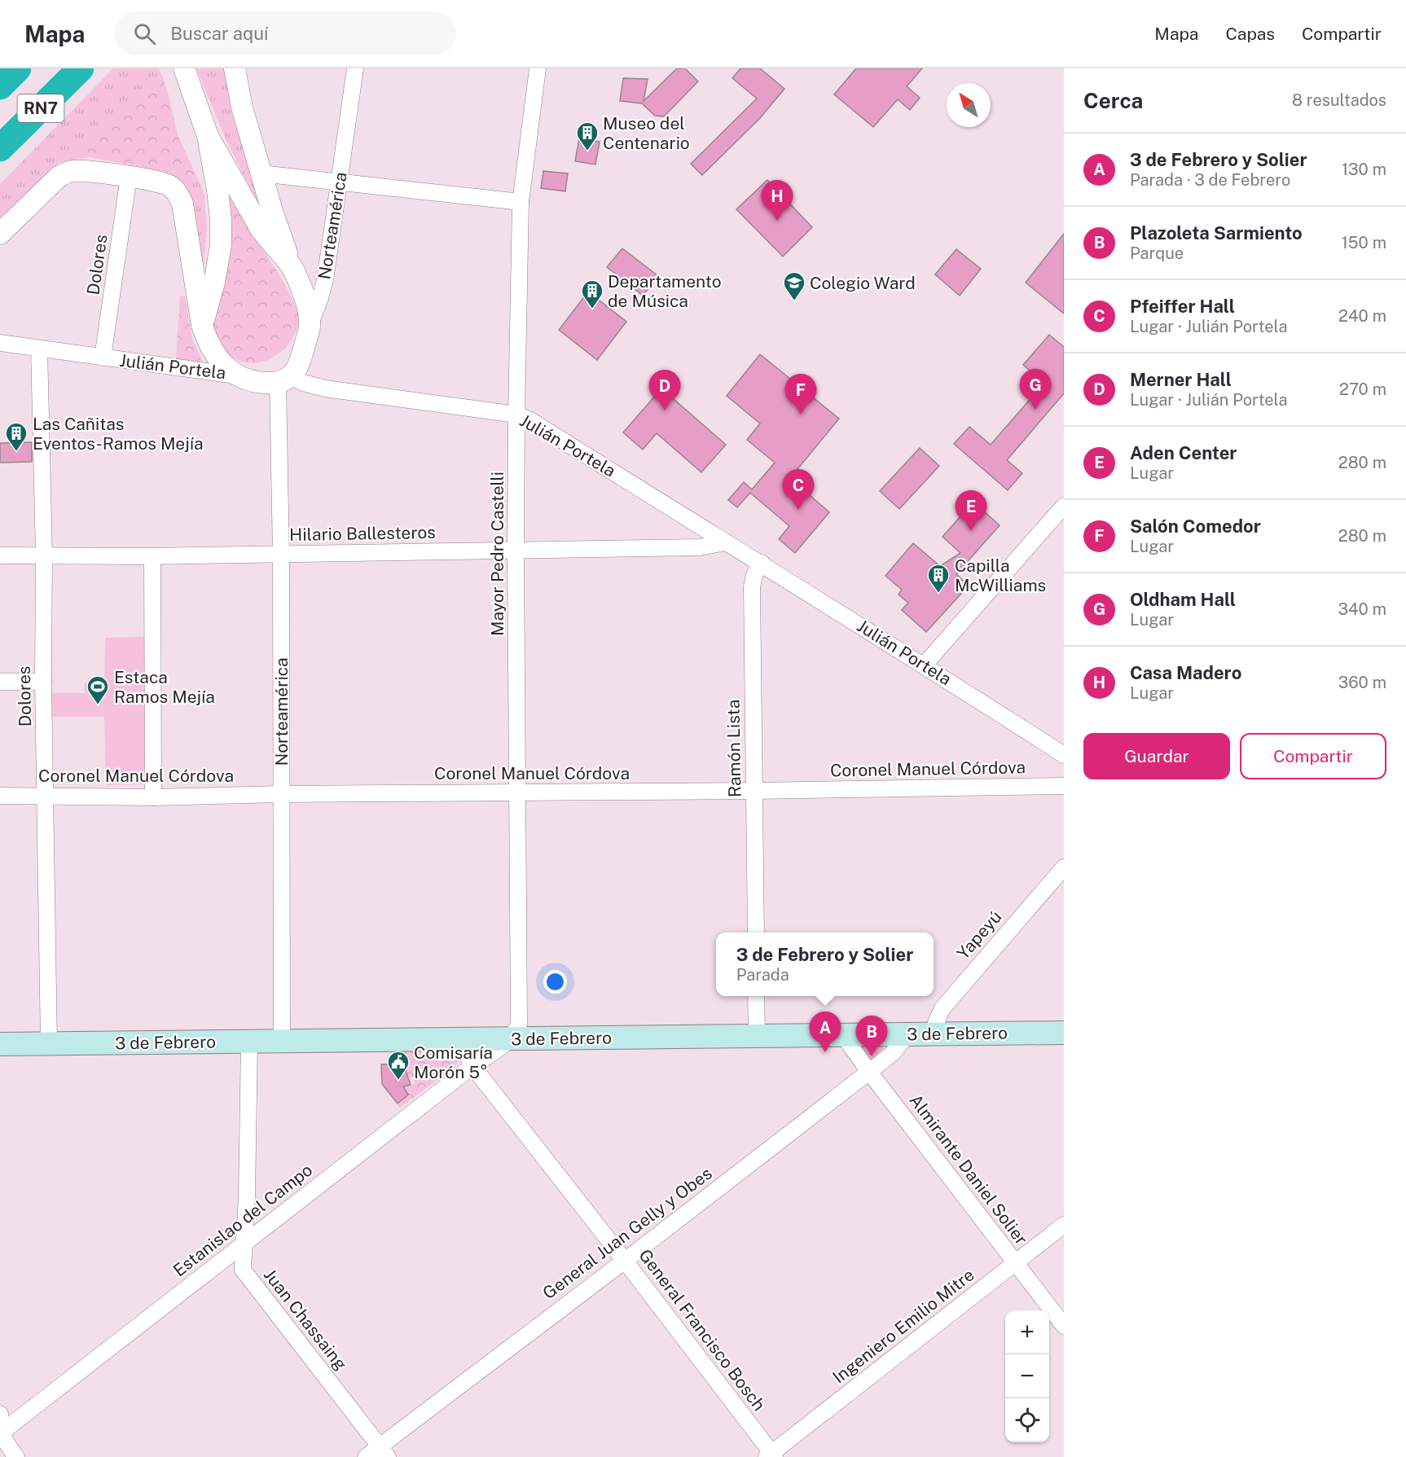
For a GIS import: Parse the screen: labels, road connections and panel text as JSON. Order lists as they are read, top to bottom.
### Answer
{
  "streets": {
    "highway": ["RN7"],
    "main road": ["3 de Febrero"],
    "street": [
      "Norteamérica",
      "Dolores",
      "Julián Portela",
      "Hilario Ballesteros",
      "Mayor Pedro Castelli",
      "Ramón Lista",
      "Coronel Manuel Córdova",
      "Yapeyú",
      "Almirante Daniel Solier",
      "Estanislao del Campo",
      "General Juan Gelly y Obes",
      "Juan Chassaing",
      "Ingeniero Emilio Mitre",
      "General Francisco Bosch"
    ]
  },
  "crossings": [
    ["Norteamérica", "Julián Portela"],
    ["Norteamérica", "Hilario Ballesteros"],
    ["Norteamérica", "Coronel Manuel Córdova"],
    ["Norteamérica", "3 de Febrero"],
    ["Dolores", "Julián Portela"],
    ["Dolores", "Hilario Ballesteros"],
    ["Dolores", "Coronel Manuel Córdova"],
    ["Dolores", "3 de Febrero"],
    ["Julián Portela", "Hilario Ballesteros"],
    ["Julián Portela", "Mayor Pedro Castelli"],
    ["Julián Portela", "Ramón Lista"],
    ["Hilario Ballesteros", "Mayor Pedro Castelli"],
    ["Mayor Pedro Castelli", "Coronel Manuel Córdova"],
    ["Mayor Pedro Castelli", "3 de Febrero"],
    ["Mayor Pedro Castelli", "Estanislao del Campo"],
    ["Ramón Lista", "Coronel Manuel Córdova"],
    ["Yapeyú", "3 de Febrero"],
    ["3 de Febrero", "Almirante Daniel Solier"],
    ["3 de Febrero", "Estanislao del Campo"],
    ["3 de Febrero", "General Juan Gelly y Obes"],
    ["3 de Febrero", "Juan Chassaing"],
    ["3 de Febrero", "General Francisco Bosch"],
    ["Almirante Daniel Solier", "General Juan Gelly y Obes"],
    ["Almirante Daniel Solier", "Ingeniero Emilio Mitre"],
    ["Estanislao del Campo", "Juan Chassaing"],
    ["Estanislao del Campo", "General Francisco Bosch"],
    ["General Juan Gelly y Obes", "Juan Chassaing"],
    ["General Juan Gelly y Obes", "General Francisco Bosch"],
    ["Ingeniero Emilio Mitre", "General Francisco Bosch"]
  ],
  "places": {
    "building": [
      "Museo del Centenario",
      "Departamento de Música",
      "Las Cañitas Eventos-Ramos Mejía",
      "Capilla McWilliams"
    ],
    "school or university": ["Colegio Ward"],
    "sports": ["Estaca Ramos Mejía"],
    "public building": ["Comisaría Morón 5°"]
  },
  "north": "top left",
  "page": {
    "header": "Mapa",
    "search": "Buscar aquí",
    "nav": ["Mapa", "Capas", "Compartir"],
    "heading": ["Cerca", "8 resultados"],
    "list": [
      {
        "mark": "A",
        "name": "3 de Febrero y Solier",
        "note": "Parada · 3 de Febrero",
        "value": "130 m"
      },
      {
        "mark": "B",
        "name": "Plazoleta Sarmiento",
        "note": "Parque",
        "value": "150 m"
      },
      {
        "mark": "C",
        "name": "Pfeiffer Hall",
        "note": "Lugar · Julián Portela",
        "value": "240 m"
      },
      {
        "mark": "D",
        "name": "Merner Hall",
        "note": "Lugar · Julián Portela",
        "value": "270 m"
      },
      {
        "mark": "E",
        "name": "Aden Center",
        "note": "Lugar",
        "value": "280 m"
      },
      {
        "mark": "F",
        "name": "Salón Comedor",
        "note": "Lugar",
        "value": "280 m"
      },
      {
        "mark": "G",
        "name": "Oldham Hall",
        "note": "Lugar",
        "value": "340 m"
      },
      {
        "mark": "H",
        "name": "Casa Madero",
        "note": "Lugar",
        "value": "360 m"
      }
    ],
    "pins": [
      "H",
      "G",
      "D",
      "F",
      "C",
      "E",
      "A",
      "B"
    ],
    "buttons": ["Guardar", "Compartir"],
    "popup": ["3 de Febrero y Solier", "Parada"],
    "map_buttons": ["+", "−"]
  }
}
